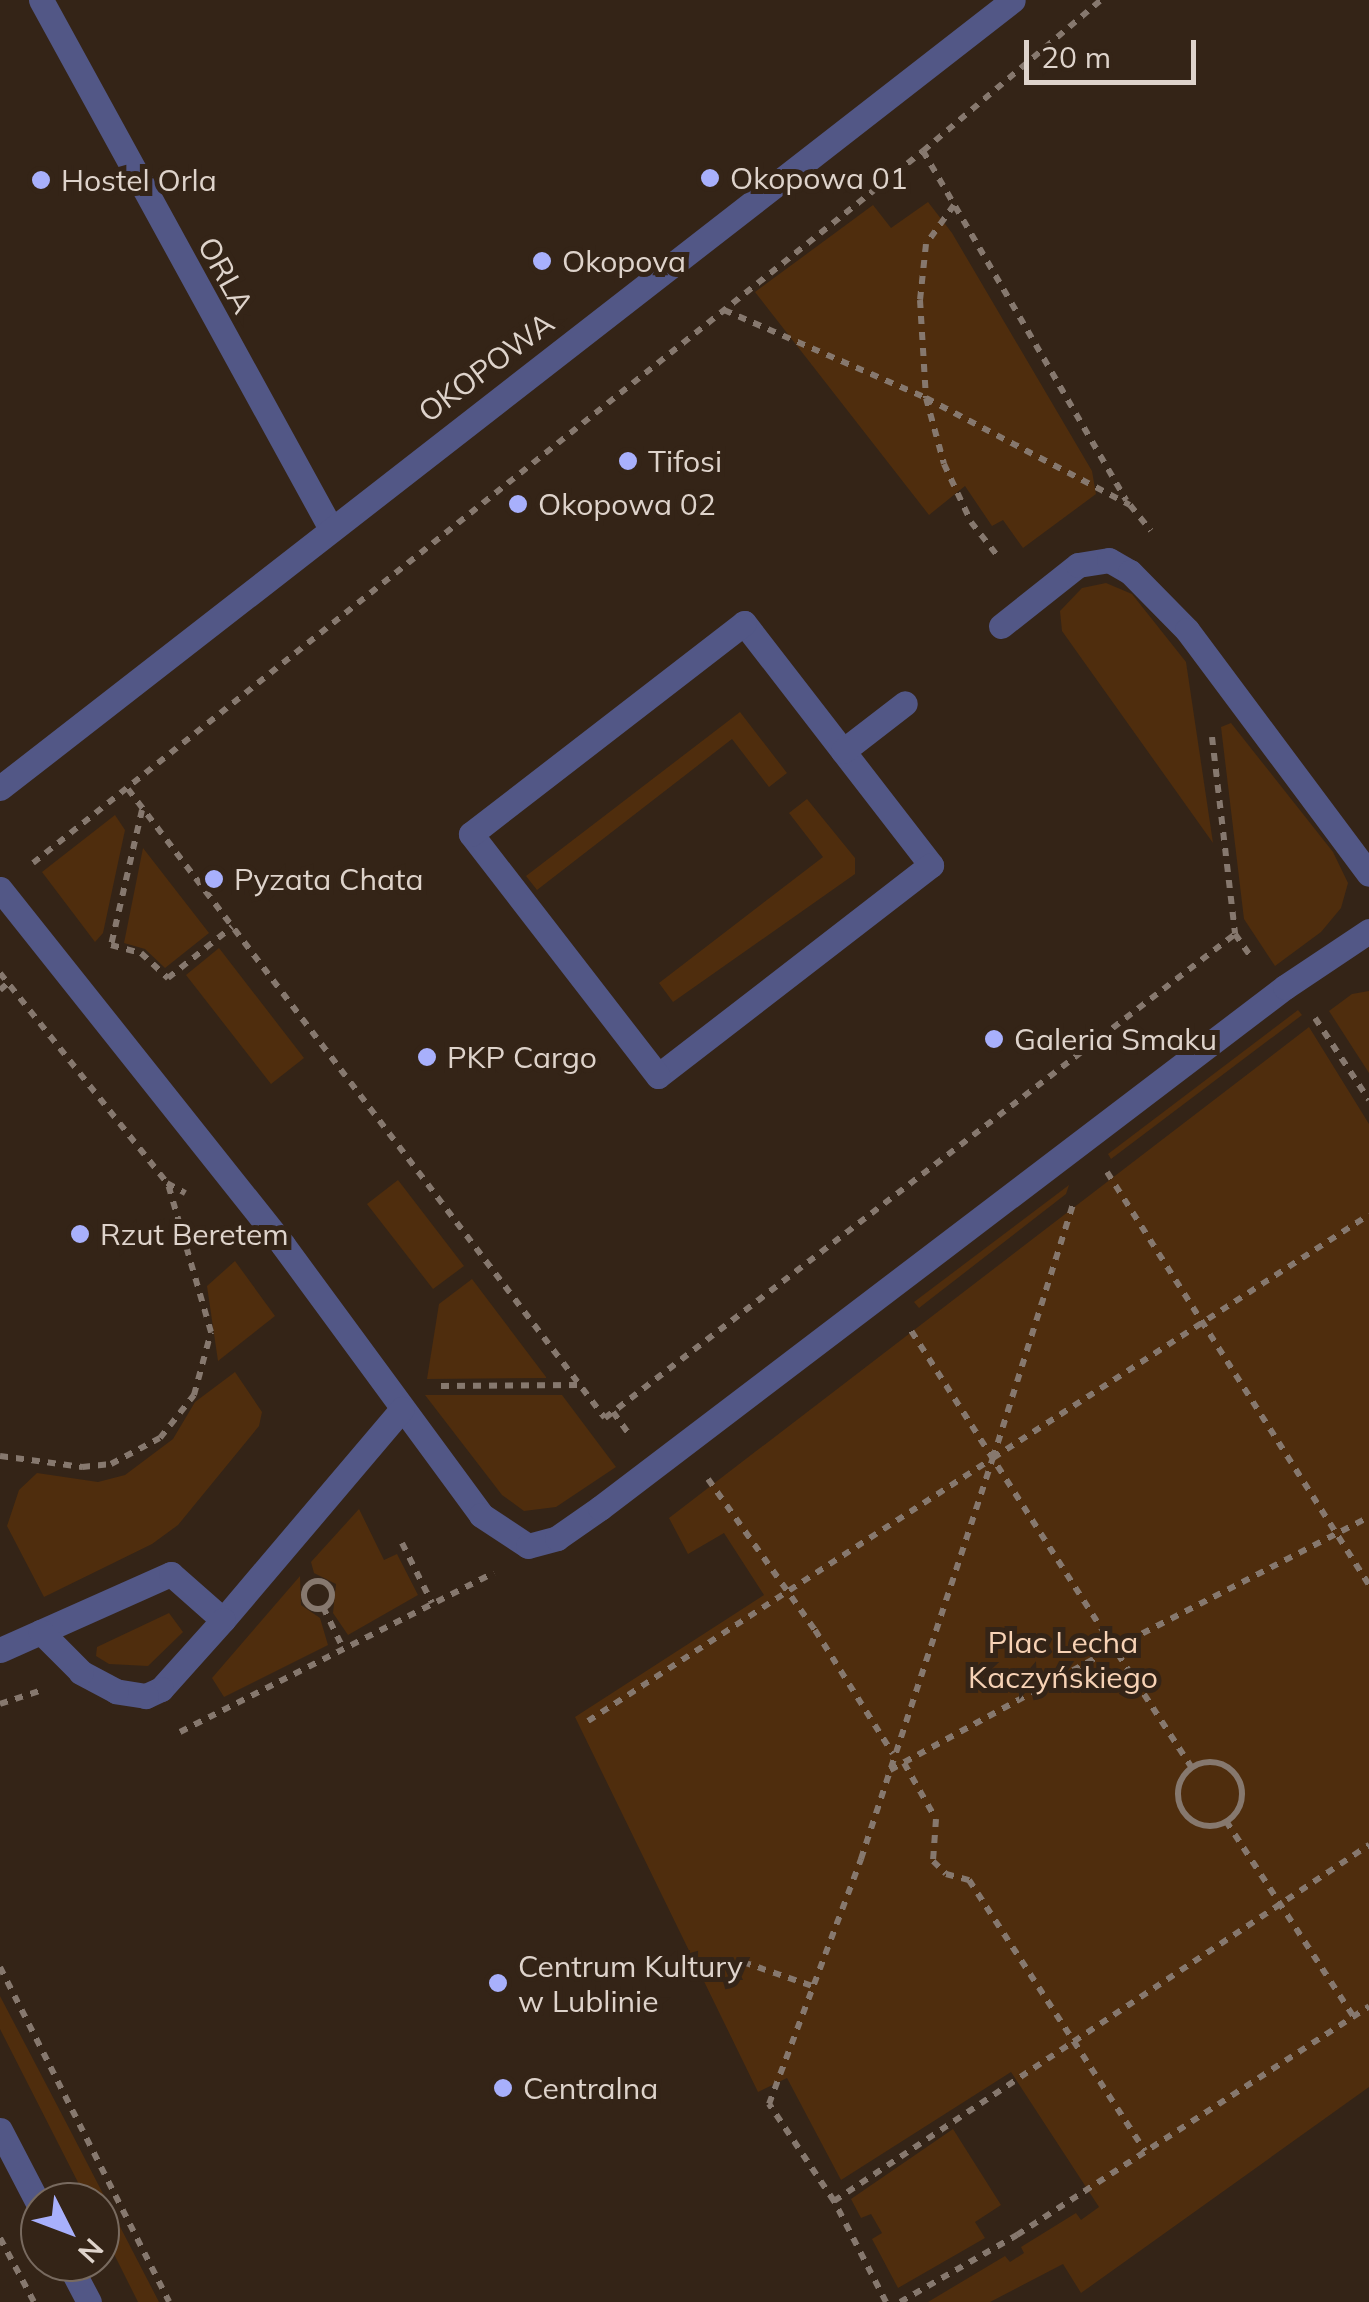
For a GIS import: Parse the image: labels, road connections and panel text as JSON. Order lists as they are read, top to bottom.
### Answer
{
  "streets": {
    "street": ["ORLA", "OKOPOWA"]
  },
  "crossings": [
    ["ORLA", "OKOPOWA"]
  ],
  "parks": ["Plac Lecha Kaczyńskiego"],
  "places": [
    "Okopowa 01",
    "Hostel Orla",
    "Okopova",
    "Tifosi",
    "Okopowa 02",
    "Pyzata Chata",
    "Galeria Smaku",
    "PKP Cargo",
    "Rzut Beretem",
    "Centrum Kultury w Lublinie",
    "Centralna"
  ],
  "scale_bar": "20 m",
  "north": "bottom right"
}
